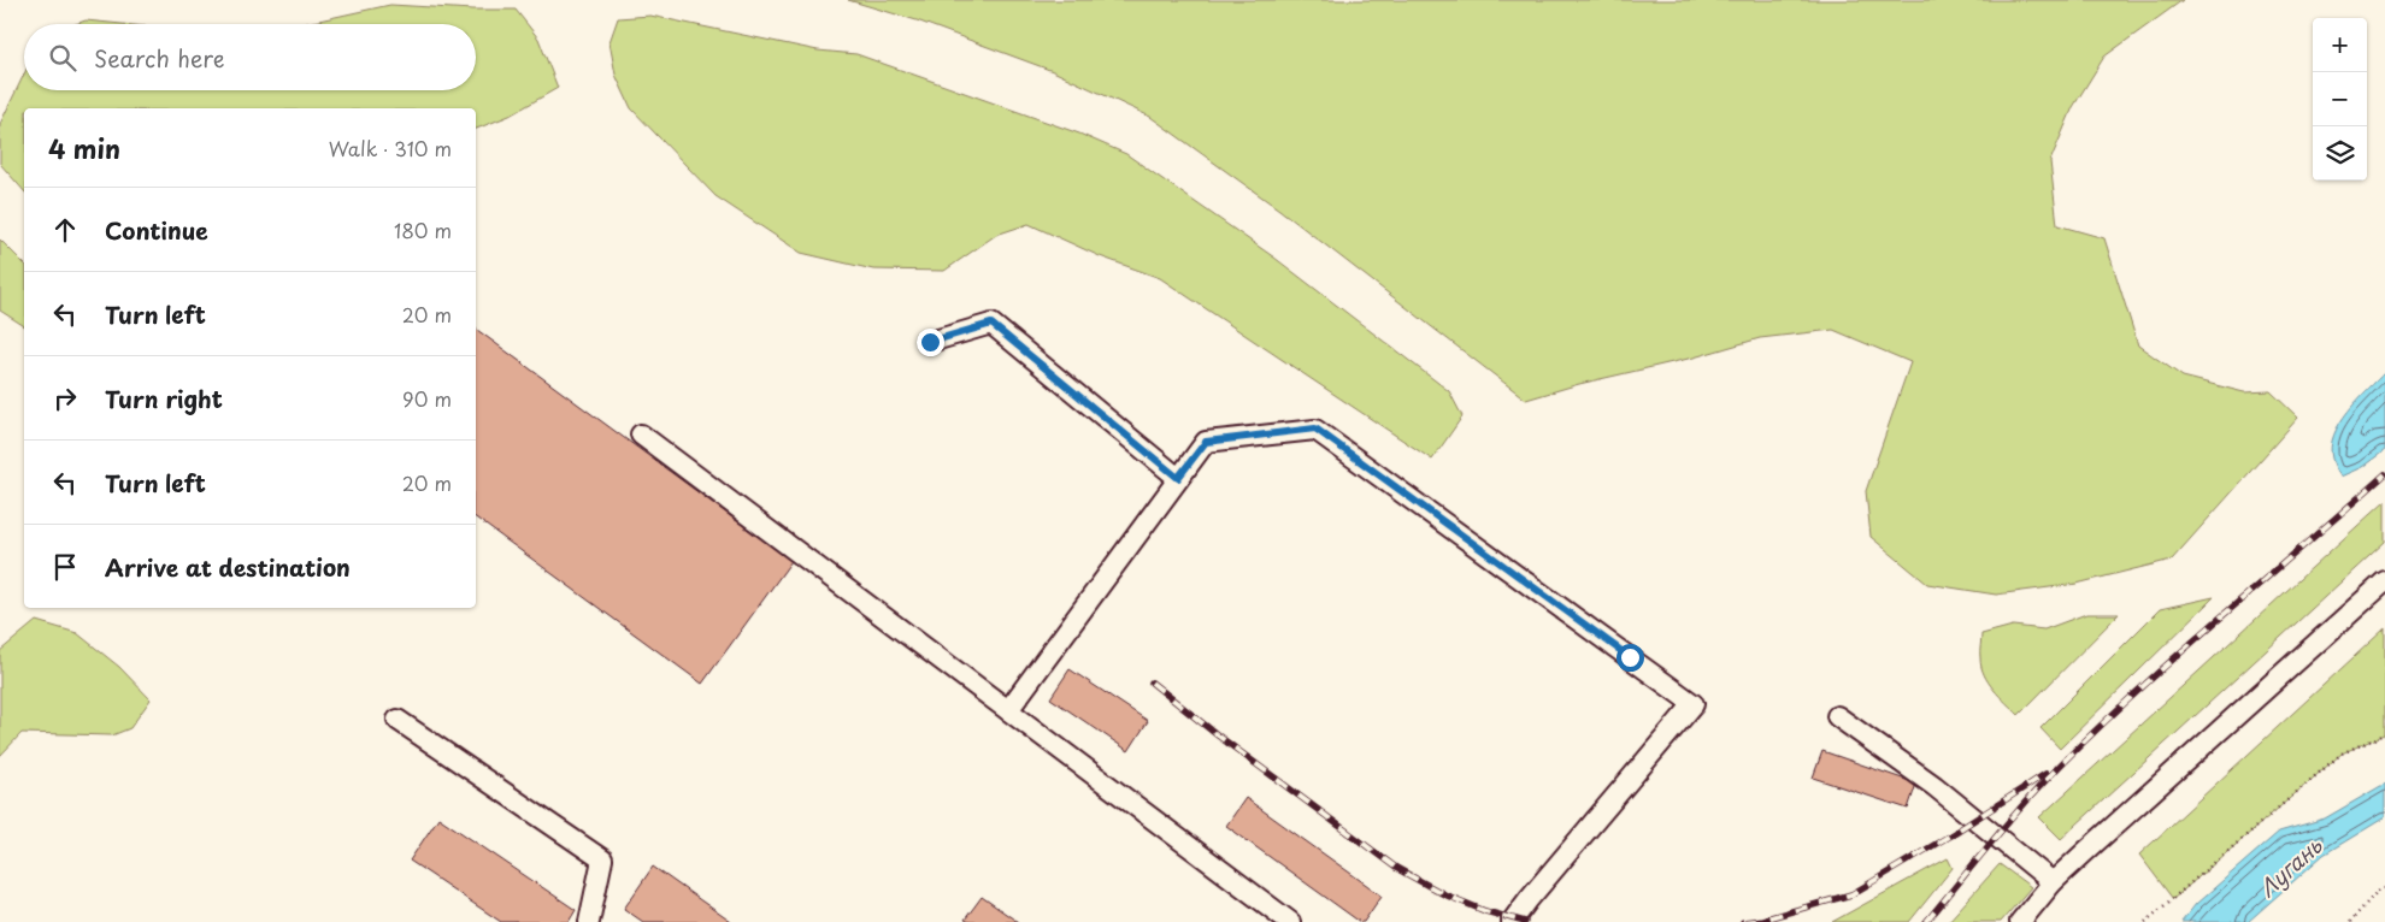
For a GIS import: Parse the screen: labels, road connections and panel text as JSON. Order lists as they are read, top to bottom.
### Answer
{
  "water": ["Лугань"],
  "page": {
    "map_buttons": ["+", "−"],
    "search": "Search here",
    "heading": ["4 min", "Walk · 310 m"],
    "list": [
      ["Continue", "180 m"],
      ["Turn left", "20 m"],
      ["Turn right", "90 m"],
      ["Turn left", "20 m"],
      "Arrive at destination"
    ]
  }
}
